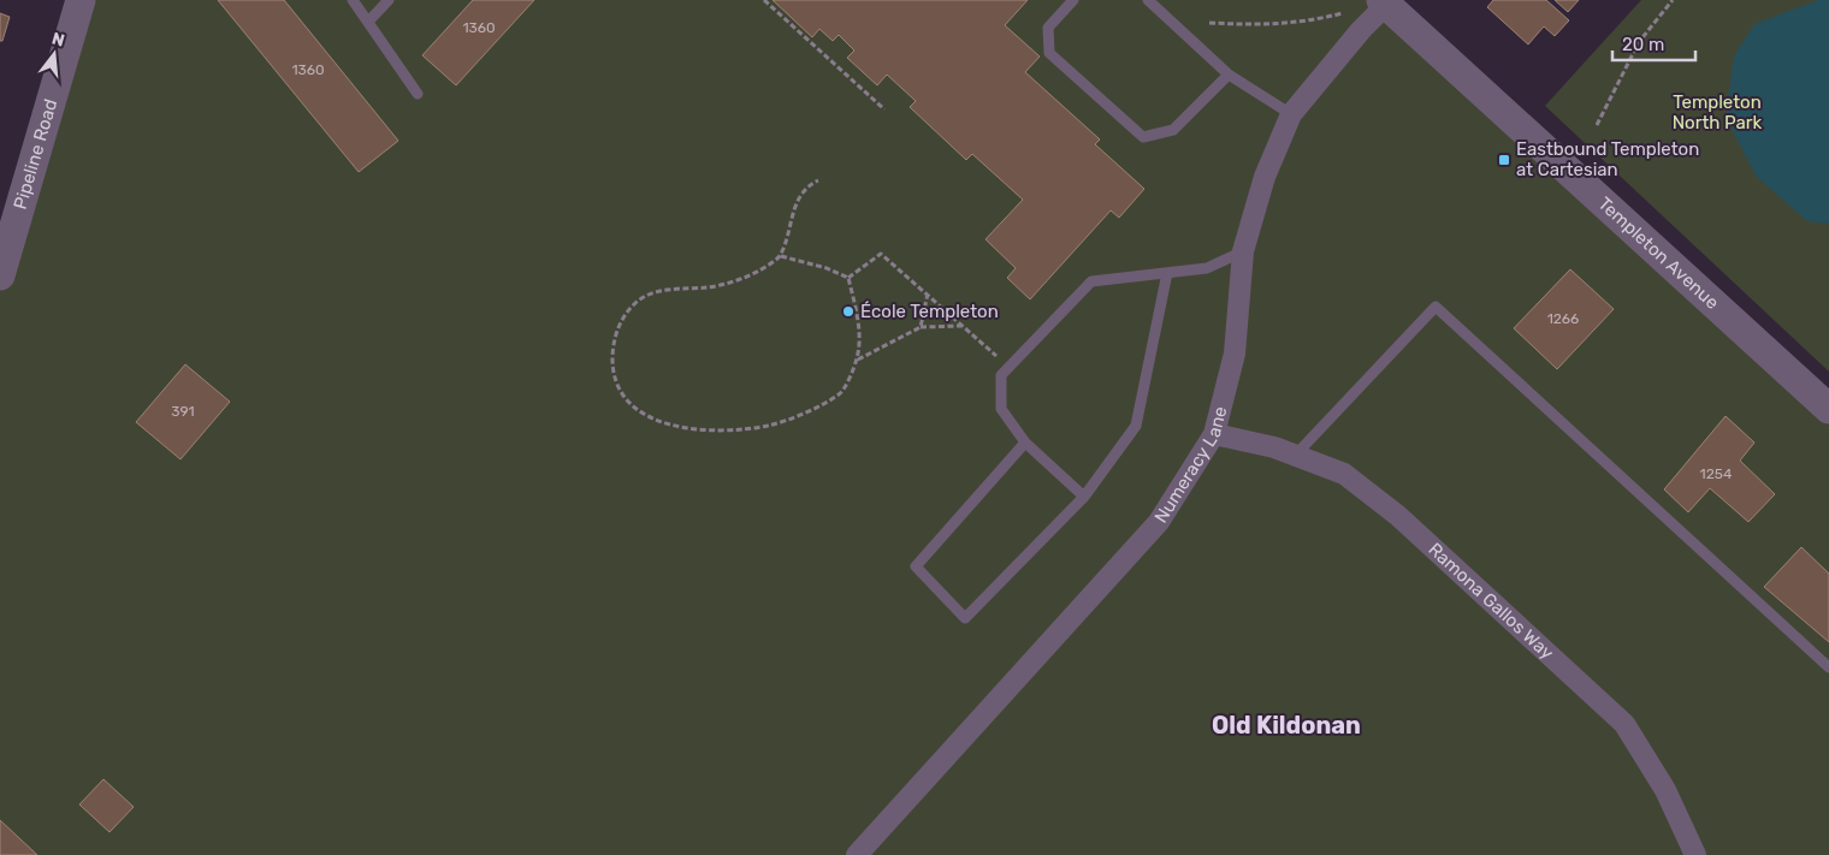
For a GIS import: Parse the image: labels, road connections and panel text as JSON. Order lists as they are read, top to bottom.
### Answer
{
  "streets": {
    "street": [
      "Pipeline Road",
      "Templeton Avenue",
      "Numeracy Lane",
      "Ramona Gallos Way"
    ]
  },
  "crossings": [
    ["Templeton Avenue", "Numeracy Lane"],
    ["Numeracy Lane", "Ramona Gallos Way"]
  ],
  "districts": ["Old Kildonan"],
  "parks": ["Templeton North Park"],
  "places": {
    "transit": ["Eastbound Templeton at Cartesian"],
    "other": ["École Templeton"]
  },
  "house_numbers": [
    "1360",
    "1360",
    "1266",
    "391",
    "1254"
  ],
  "scale_bar": "20 m",
  "north": "top"
}
